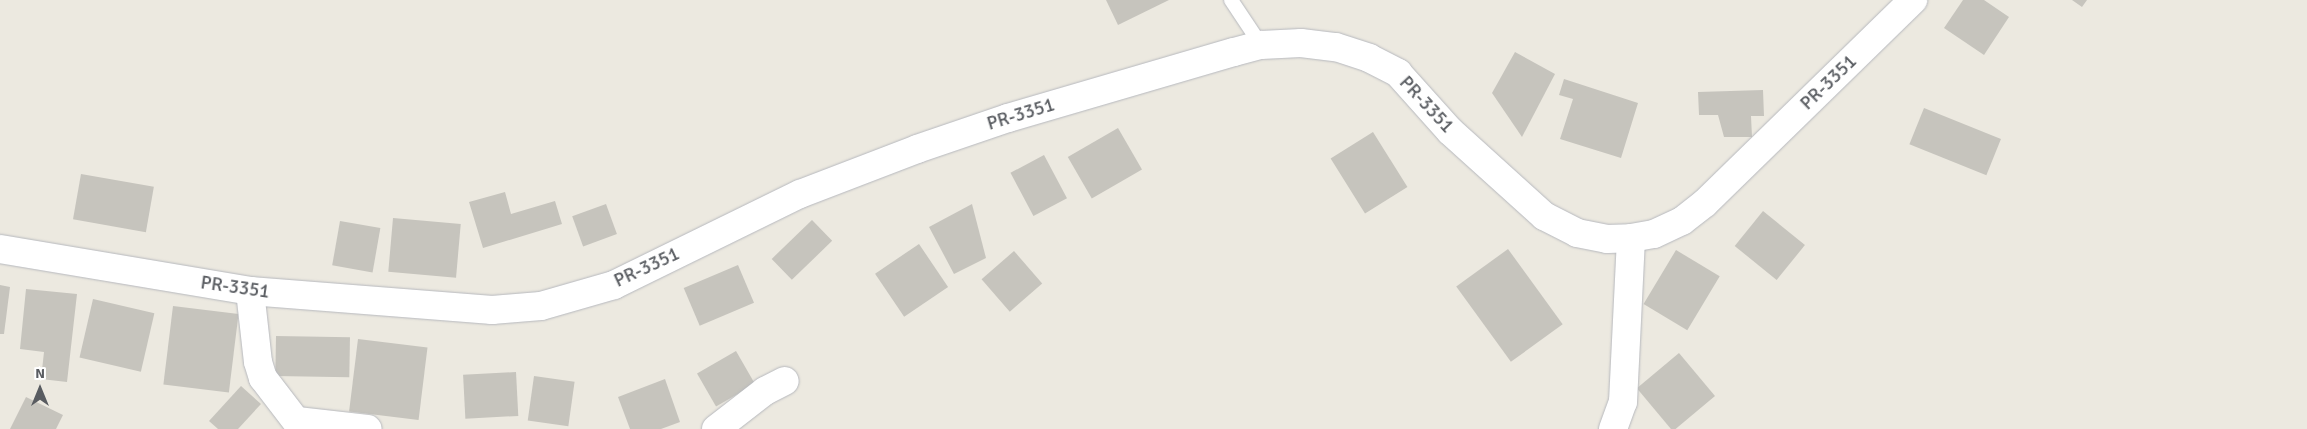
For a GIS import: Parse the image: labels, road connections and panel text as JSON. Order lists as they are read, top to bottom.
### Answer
{
  "streets": {
    "street": ["PR-3351"]
  },
  "north": "top"
}
